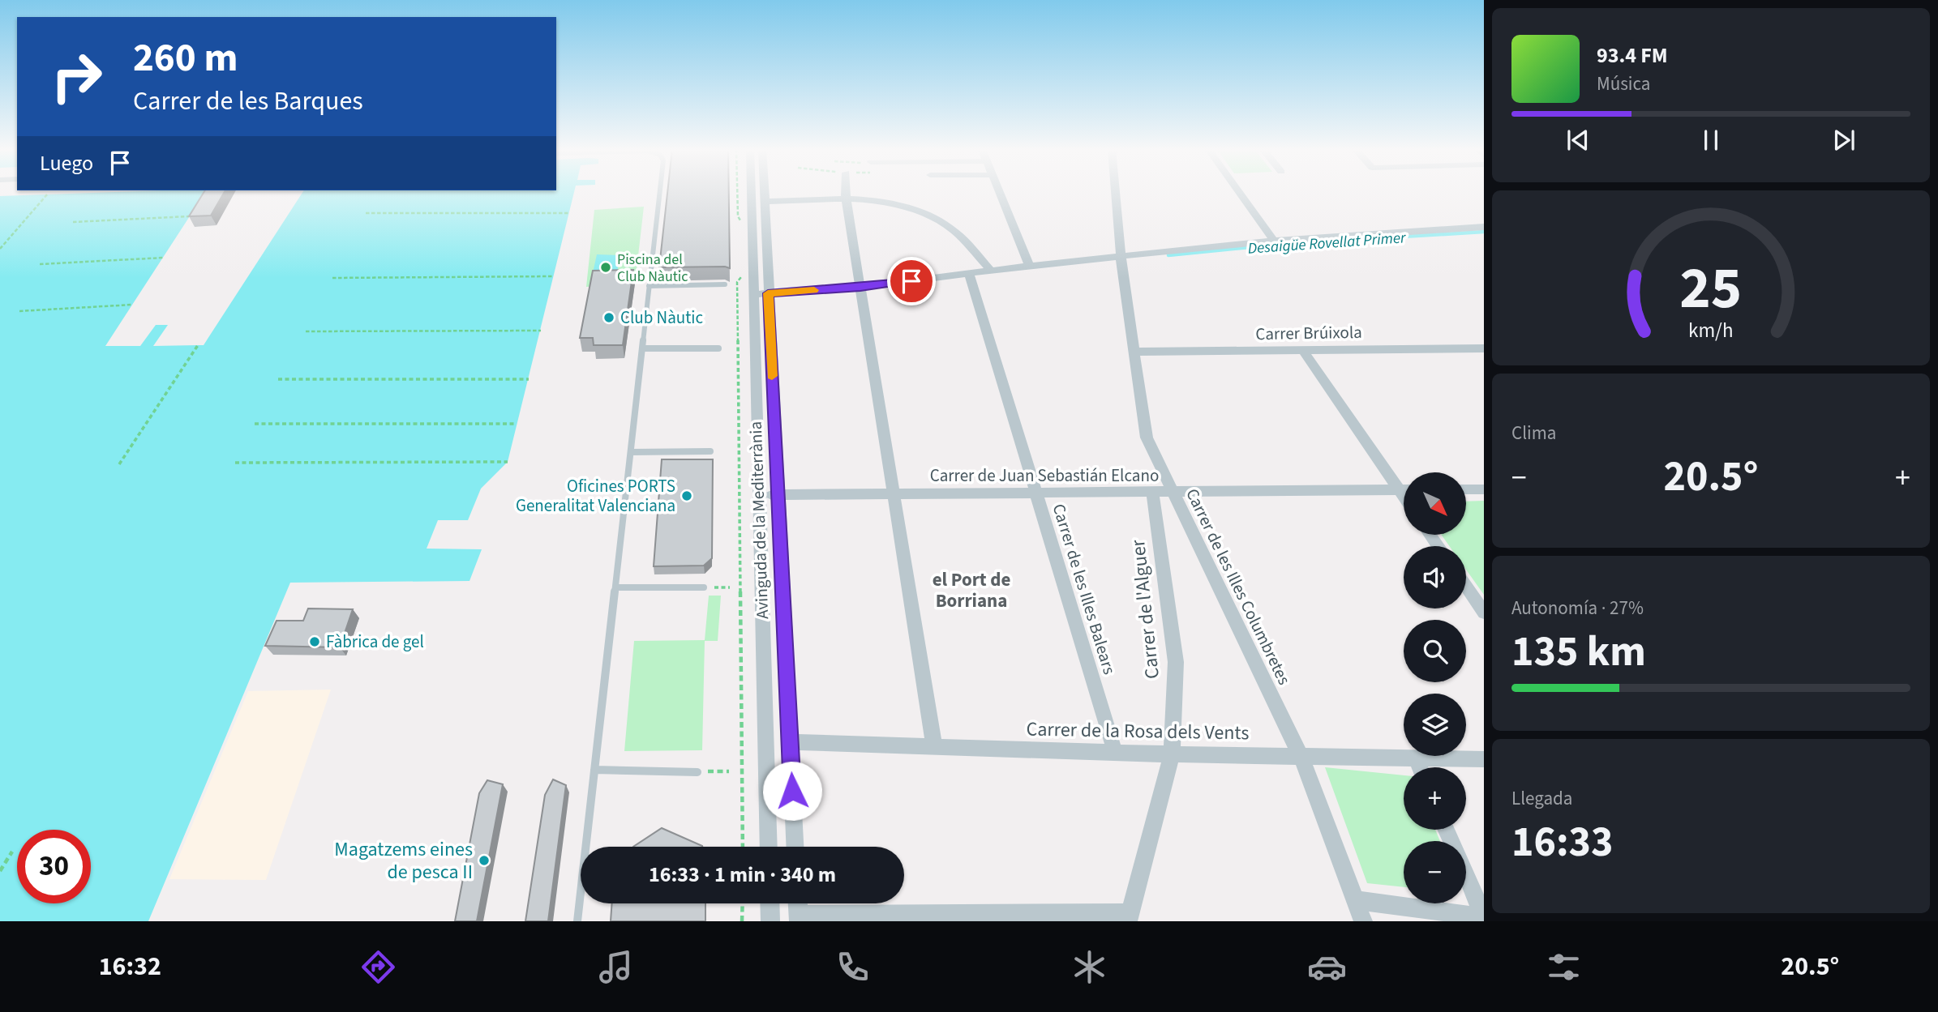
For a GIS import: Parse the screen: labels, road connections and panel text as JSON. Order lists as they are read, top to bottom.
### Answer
{
  "streets": {
    "street": [
      "Carrer Brúixola",
      "Carrer de Juan Sebastián Elcano",
      "Avinguda de la Mediterrània",
      "Carrer de les Illes Columbretes",
      "Carrer de les Illes Balears",
      "Carrer de l'Alguer",
      "Carrer de la Rosa dels Vents"
    ]
  },
  "crossings": [
    ["Carrer Brúixola", "Carrer de les Illes Columbretes"],
    ["Carrer de Juan Sebastián Elcano", "Avinguda de la Mediterrània"],
    ["Carrer de Juan Sebastián Elcano", "Carrer de les Illes Columbretes"],
    ["Carrer de Juan Sebastián Elcano", "Carrer de les Illes Balears"],
    ["Carrer de Juan Sebastián Elcano", "Carrer de l'Alguer"],
    ["Avinguda de la Mediterrània", "Carrer de la Rosa dels Vents"],
    ["Carrer de les Illes Columbretes", "Carrer de la Rosa dels Vents"],
    ["Carrer de les Illes Balears", "Carrer de la Rosa dels Vents"],
    ["Carrer de l'Alguer", "Carrer de la Rosa dels Vents"]
  ],
  "districts": ["el Port de Borriana"],
  "water": ["Desaigüe Rovellat Primer"],
  "places": [
    "Piscina del Club Nàutic",
    "Club Nàutic",
    "Oficines PORTS Generalitat Valenciana",
    "Fàbrica de gel",
    "Magatzems eines de pesca II"
  ],
  "north": "bottom right",
  "page": {
    "turn": ["260 m", "Carrer de les Barques"],
    "song": ["93.4 FM", "Música"],
    "then": "Luego",
    "tile": [
      "Clima",
      ["Autonomía · 27%", "135 km"],
      ["Llegada", "16:33"]
    ],
    "heat": ["−", "20.5°", "+"],
    "map_buttons": ["+", "−"],
    "limit": "30",
    "trip": "16:33 · 1 min · 340 m",
    "tabs": ["16:32", "20.5°"],
    "gauge": ["25", "km/h"]
  }
}
